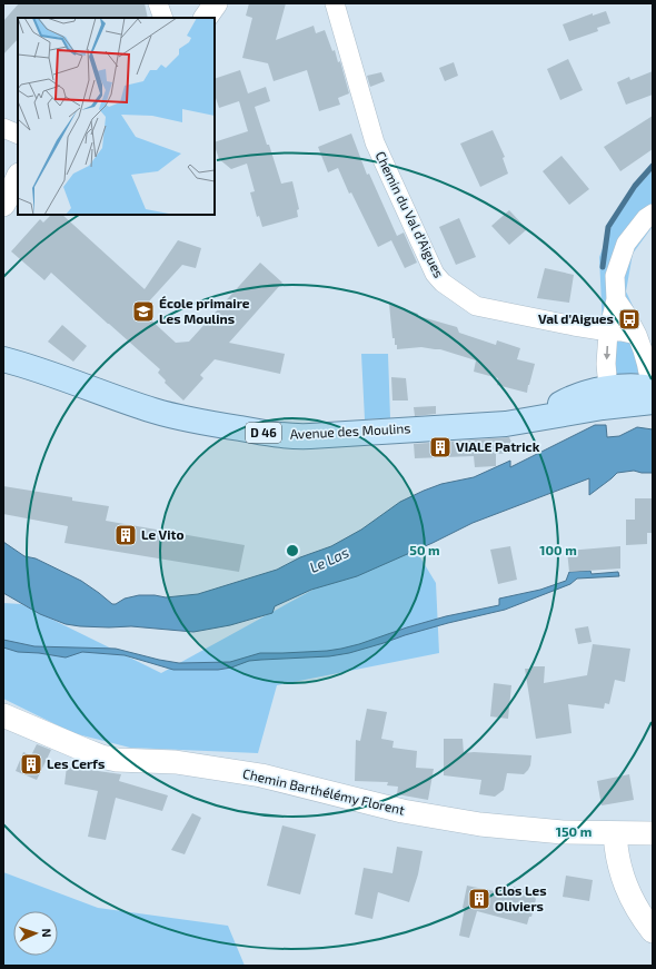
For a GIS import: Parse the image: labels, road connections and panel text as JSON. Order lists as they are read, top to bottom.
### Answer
{
  "streets": {
    "main road": ["Avenue des Moulins", "D 46"],
    "street": ["Chemin du Val d'Aigues", "Chemin Barthélémy Florent"]
  },
  "crossings": [
    ["Avenue des Moulins", "D 46"]
  ],
  "water": ["Le Las"],
  "places": {
    "school or university": ["École primaire Les Moulins"],
    "bus stop": ["Val d'Aigues"],
    "building": [
      "VIALE Patrick",
      "Le Vito",
      "Les Cerfs",
      "Clos Les Oliviers"
    ]
  },
  "north": "right",
  "rings": ["50 m", "100 m", "150 m"]
}
